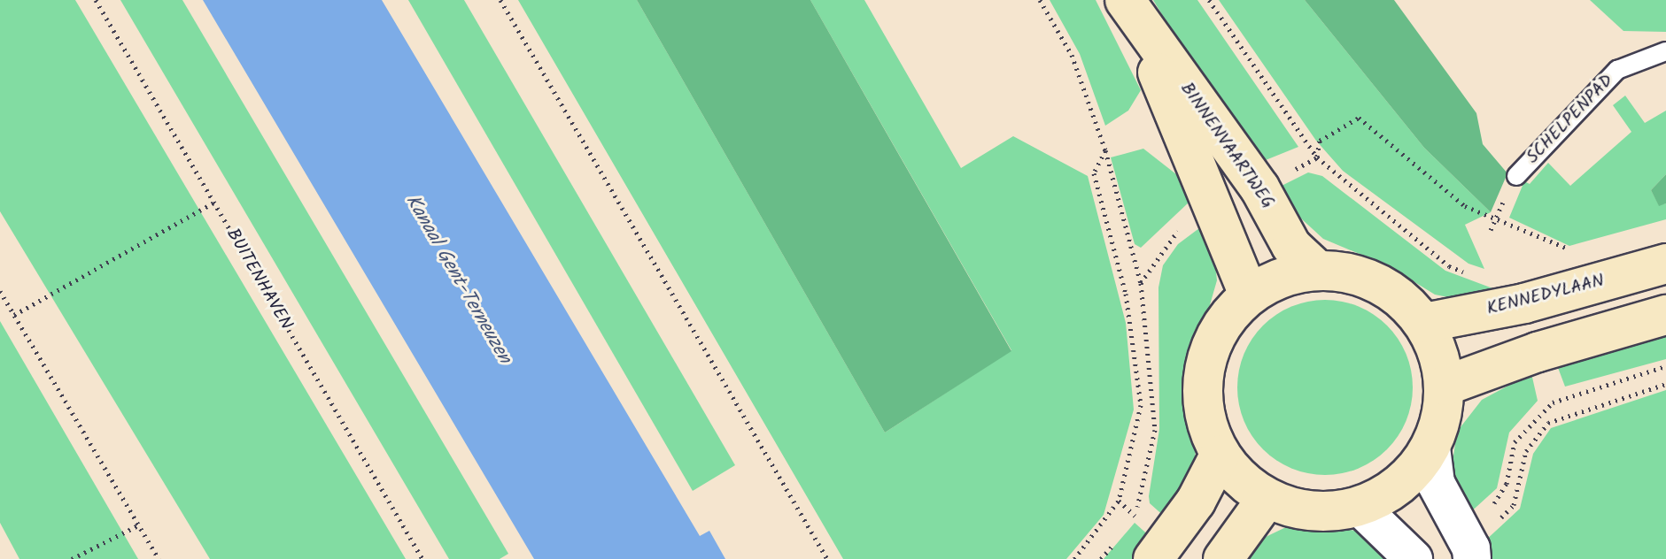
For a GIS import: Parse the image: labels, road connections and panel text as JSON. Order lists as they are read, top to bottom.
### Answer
{
  "streets": {
    "main road": ["BINNENVAARTWEG", "KENNEDYLAAN"],
    "lane": ["SCHELPENPAD"],
    "path": ["BUITENHAVEN"]
  },
  "crossings": [
    ["BINNENVAARTWEG", "KENNEDYLAAN"]
  ],
  "water": ["Kanaal Gent-Terneuzen"]
}
